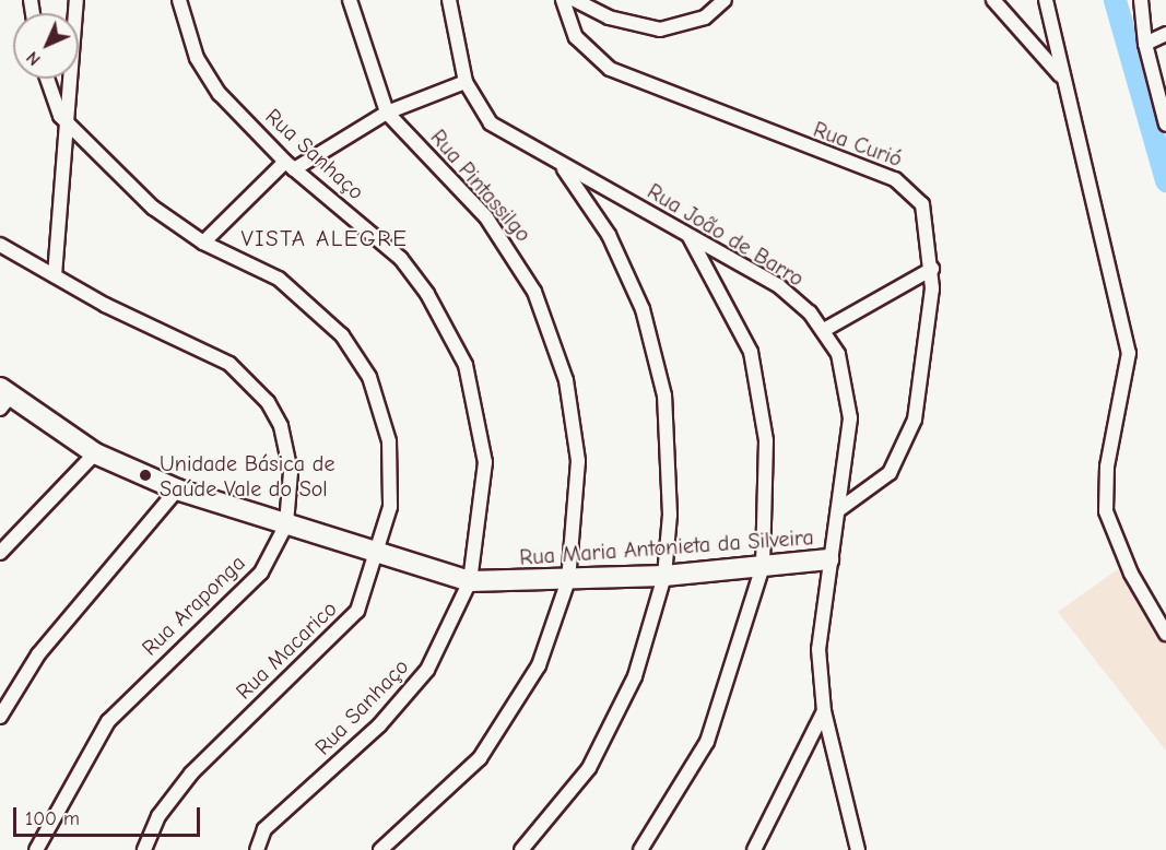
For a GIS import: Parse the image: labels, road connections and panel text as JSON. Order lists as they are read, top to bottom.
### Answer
{
  "streets": {
    "street": [
      "Rua Curió",
      "Rua Sanhaço",
      "Rua Pintassilgo",
      "Rua João de Barro",
      "Rua Maria Antonieta da Silveira",
      "Rua Araponga",
      "Rua Macarico"
    ]
  },
  "crossings": [
    ["Rua Curió", "Rua João de Barro"],
    ["Rua Sanhaço", "Rua Maria Antonieta da Silveira"],
    ["Rua Pintassilgo", "Rua Maria Antonieta da Silveira"],
    ["Rua João de Barro", "Rua Maria Antonieta da Silveira"],
    ["Rua Maria Antonieta da Silveira", "Rua Araponga"],
    ["Rua Maria Antonieta da Silveira", "Rua Macarico"]
  ],
  "districts": ["VISTA ALEGRE"],
  "places": ["Unidade Básica de Saúde Vale do Sol"],
  "scale_bar": "100 m",
  "north": "bottom left"
}
